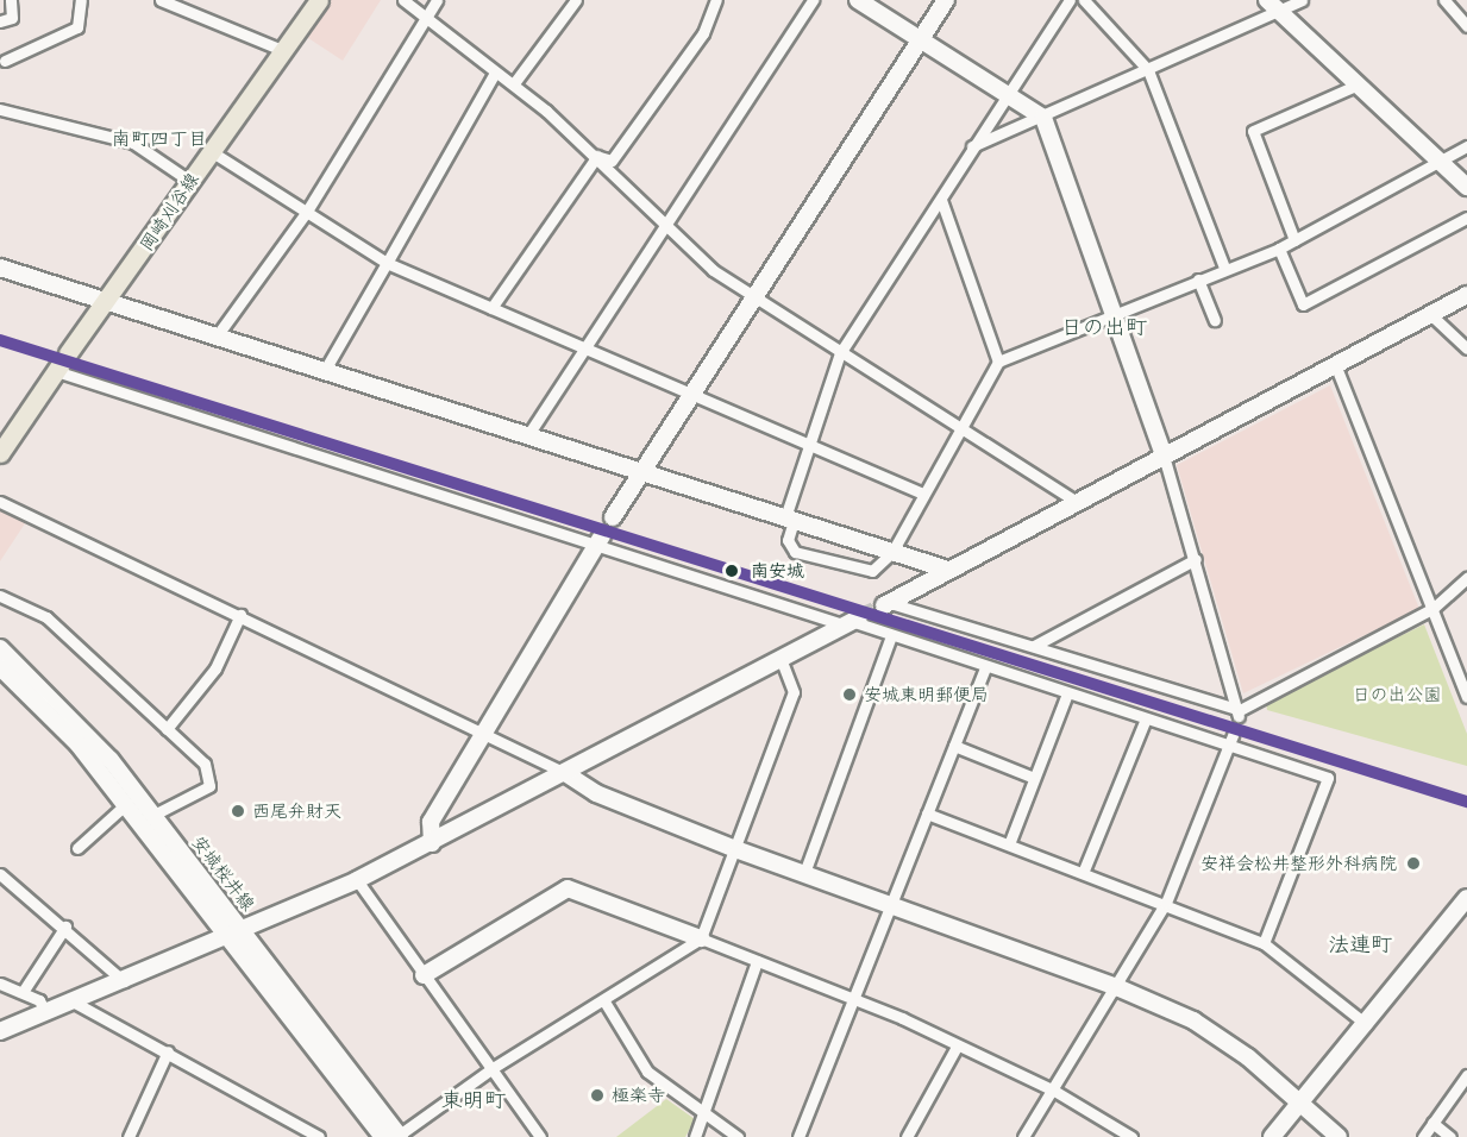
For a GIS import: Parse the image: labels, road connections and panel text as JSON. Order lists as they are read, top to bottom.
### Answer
{
  "streets": {
    "main road": ["岡崎刈谷線"],
    "street": ["安城桜井線"]
  },
  "districts": [
    "南町四丁目",
    "日の出町",
    "法連町",
    "東明町"
  ],
  "parks": ["日の出公園"],
  "places": [
    "南安城",
    "安城東明郵便局",
    "西尾弁財天",
    "安祥会松井整形外科病院",
    "極楽寺"
  ]
}
